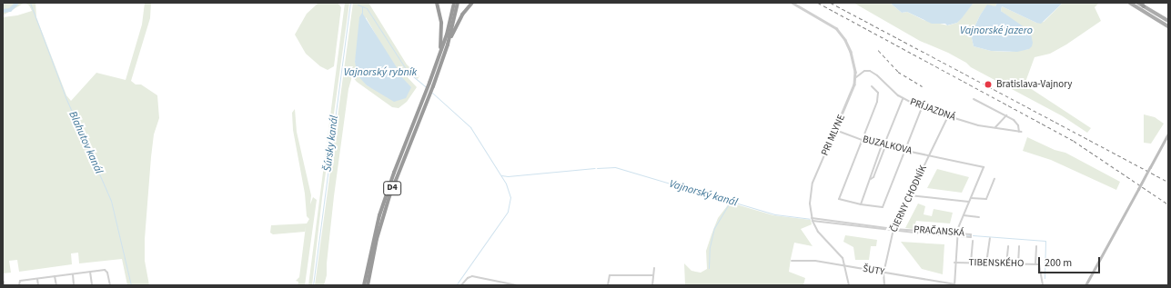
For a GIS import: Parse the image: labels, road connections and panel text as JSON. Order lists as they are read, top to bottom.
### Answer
{
  "streets": {
    "highway": ["D4"],
    "street": [
      "PRÍJAZDNÁ",
      "PRI MLYNE",
      "BUZALKOVA",
      "ČIERNY CHODNÍK",
      "PRAČANSKÁ",
      "TIBENSKÉHO",
      "ŠUTY"
    ]
  },
  "crossings": [
    ["PRÍJAZDNÁ", "PRI MLYNE"],
    ["PRÍJAZDNÁ", "ČIERNY CHODNÍK"],
    ["PRI MLYNE", "BUZALKOVA"],
    ["PRI MLYNE", "PRAČANSKÁ"],
    ["PRI MLYNE", "ŠUTY"],
    ["BUZALKOVA", "ČIERNY CHODNÍK"],
    ["ČIERNY CHODNÍK", "PRAČANSKÁ"],
    ["ČIERNY CHODNÍK", "ŠUTY"]
  ],
  "water": [
    "Vajnorské jazero",
    "Vajnorský rybník",
    "Blahutov kanál",
    "Šúrsky kanál",
    "Vajnorský kanál"
  ],
  "places": ["Bratislava-Vajnory"],
  "scale_bar": "200 m"
}
